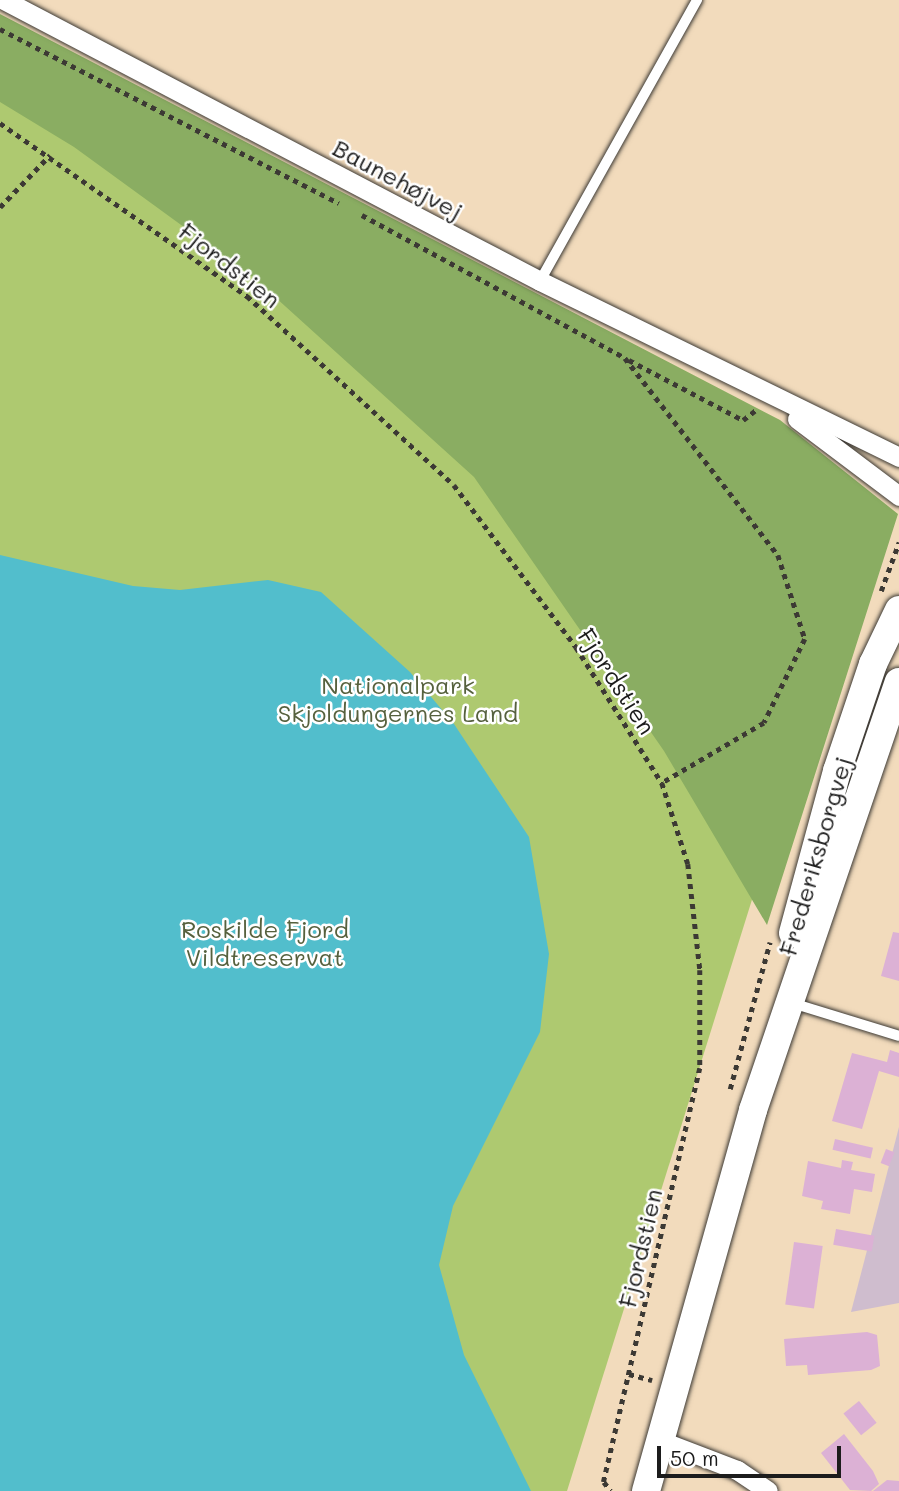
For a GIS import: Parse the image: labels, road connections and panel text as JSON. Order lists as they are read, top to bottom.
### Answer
{
  "streets": {
    "street": ["Baunehøjvej", "Frederiksborgvej"],
    "path": ["Fjordstien"]
  },
  "parks": ["Nationalpark Skjoldungernes Land", "Roskilde Fjord Vildtreservat"],
  "scale_bar": "50 m"
}
